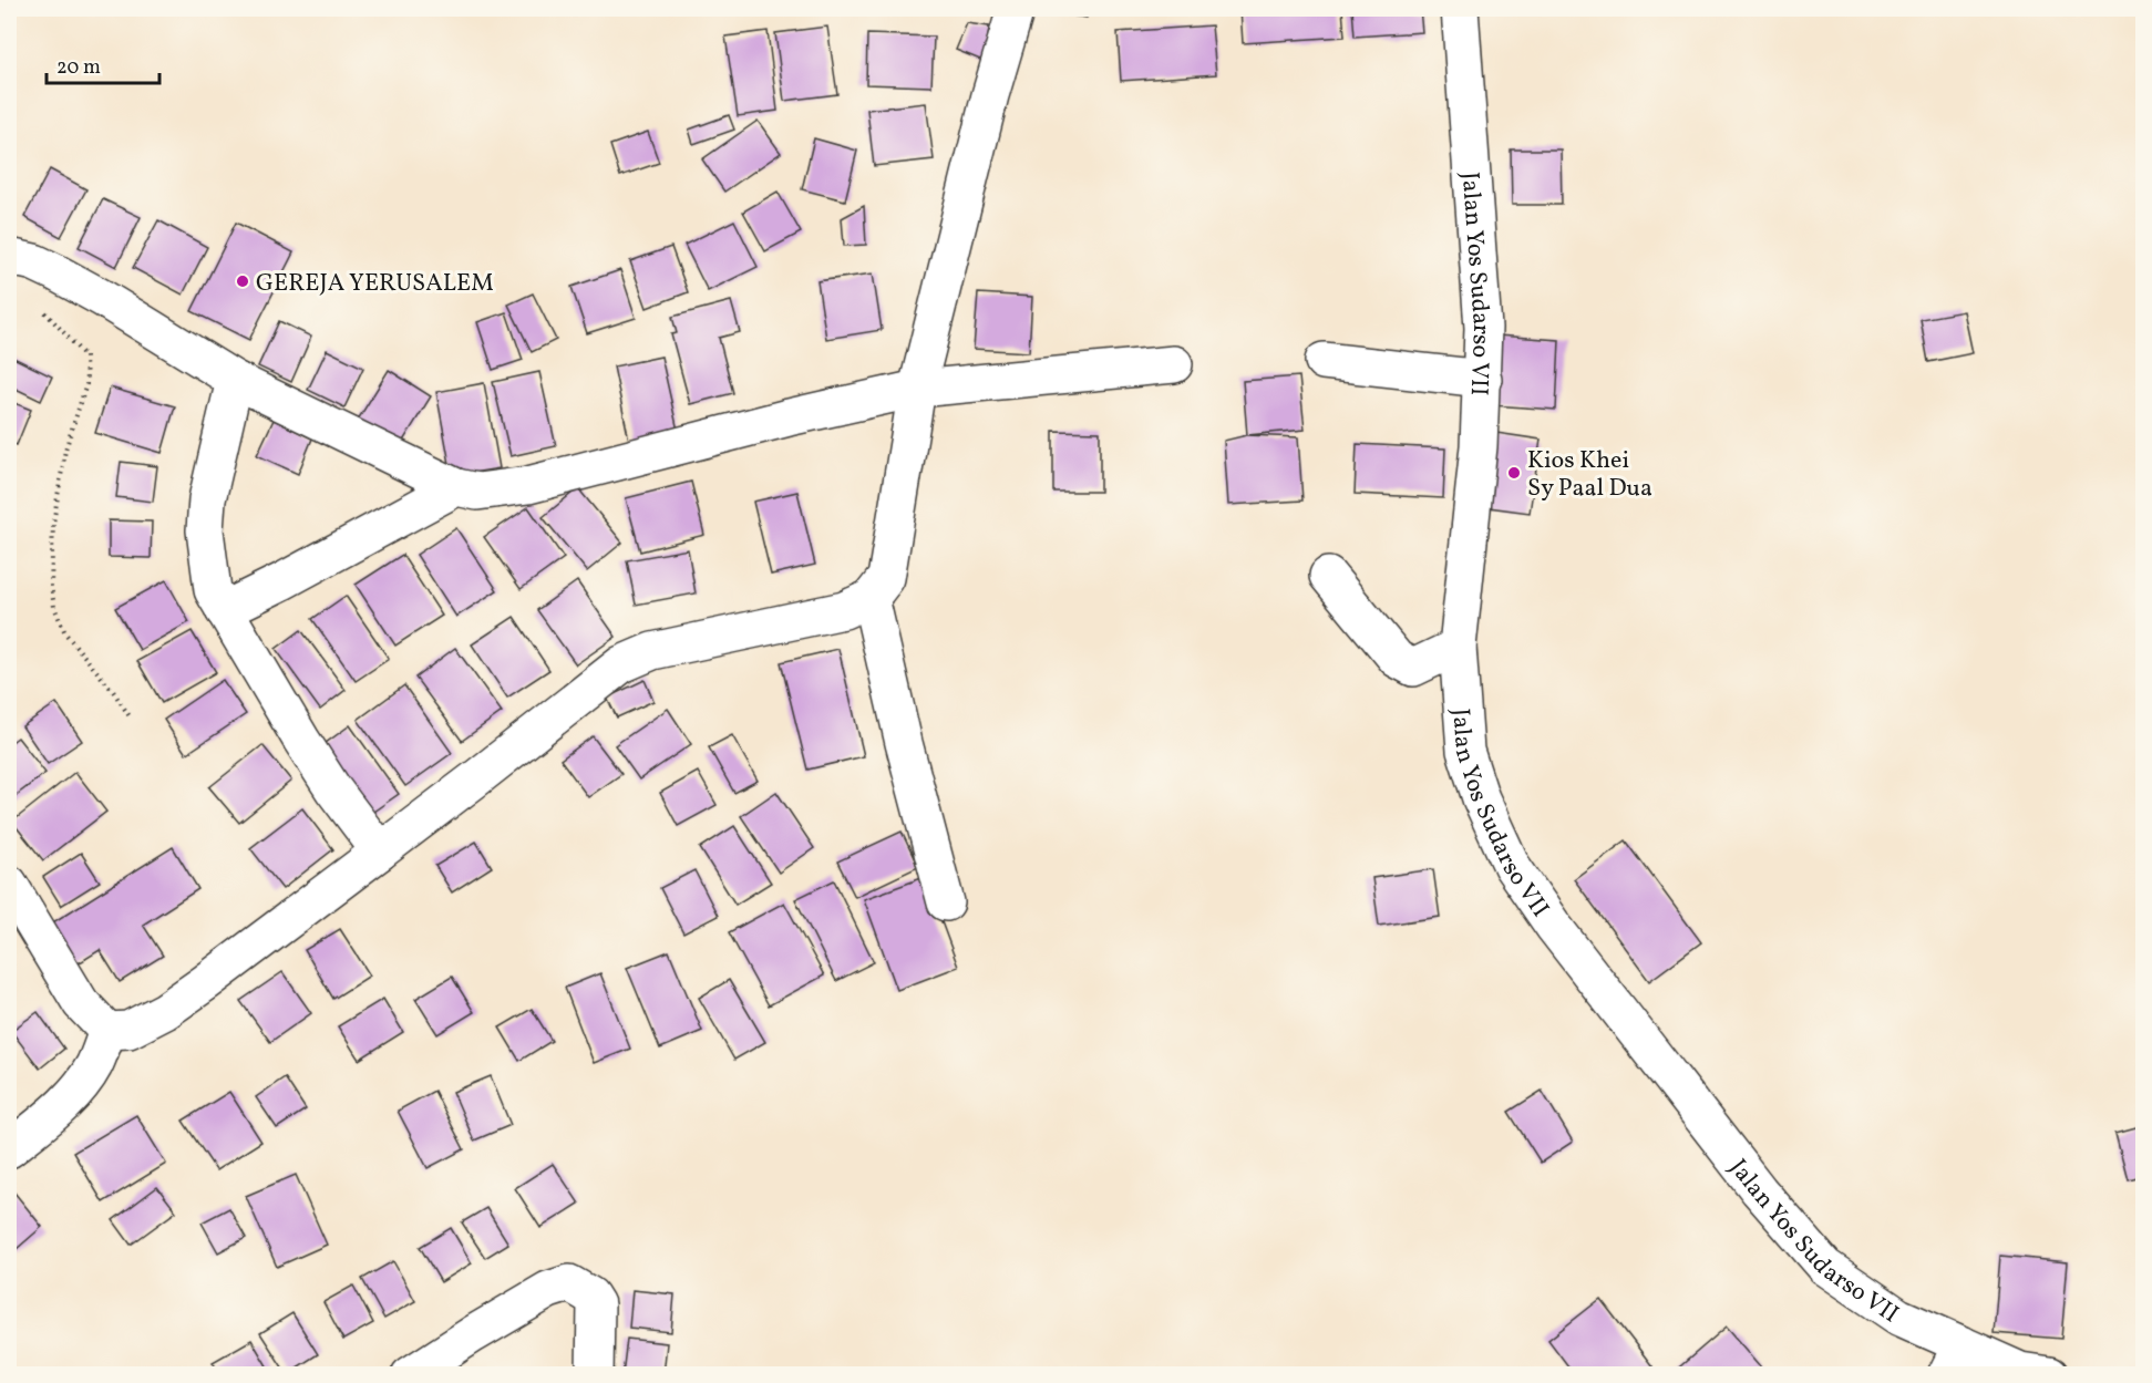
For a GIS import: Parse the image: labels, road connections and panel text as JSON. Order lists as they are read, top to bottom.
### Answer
{
  "streets": {
    "street": ["Jalan Yos Sudarso VII"]
  },
  "places": ["GEREJA YERUSALEM", "Kios Khei Sy Paal Dua"],
  "scale_bar": "20 m"
}
